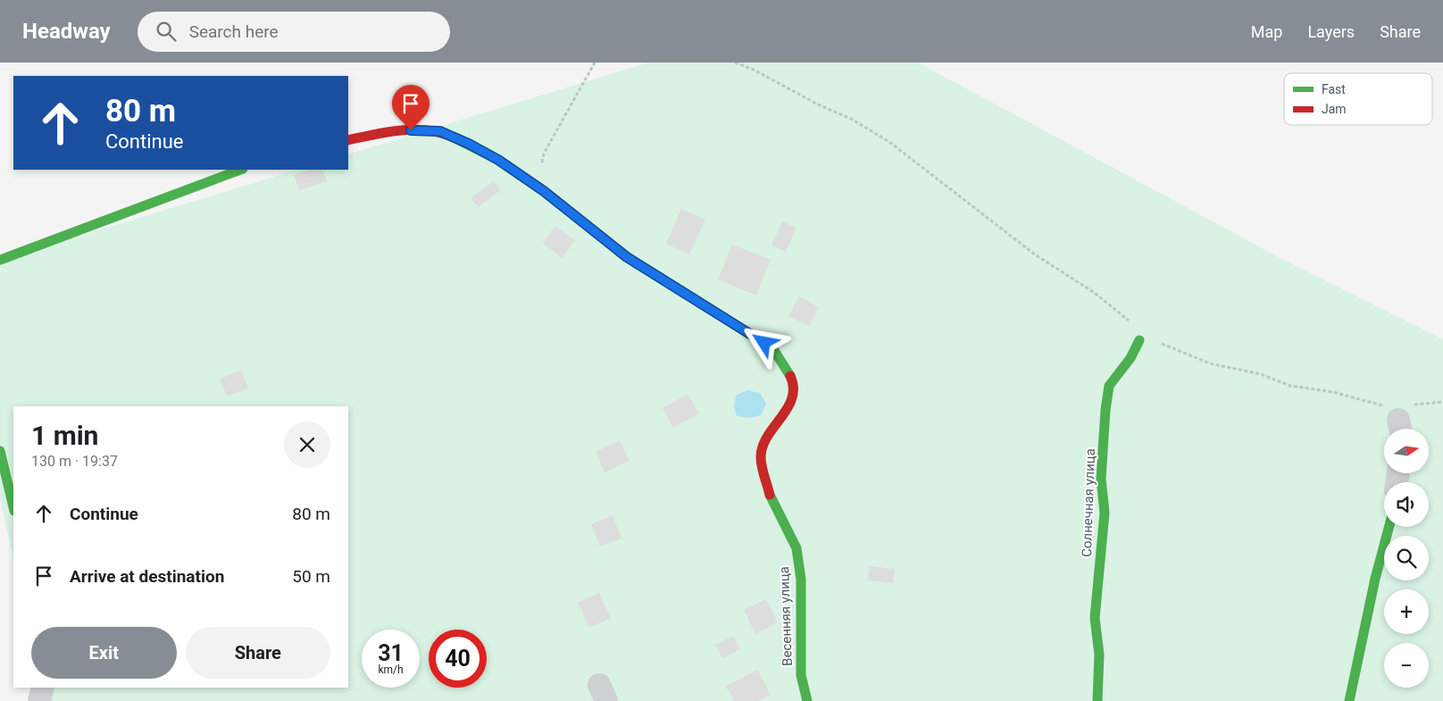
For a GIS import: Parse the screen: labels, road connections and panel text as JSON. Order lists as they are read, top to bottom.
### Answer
{
  "streets": {
    "street": ["Солнечная улица", "Весенняя улица"]
  },
  "legend": ["Fast", "Jam"],
  "north": "right",
  "page": {
    "header": "Headway",
    "search": "Search here",
    "nav": ["Map", "Layers", "Share"],
    "turn": ["80 m", "Continue"],
    "heading": ["1 min", "130 m · 19:37"],
    "map_buttons": ["+", "−"],
    "list": [
      {
        "name": "Continue",
        "value": "80 m"
      },
      {
        "name": "Arrive at destination",
        "value": "50 m"
      }
    ],
    "buttons": ["Exit", "Share"],
    "speed": "31 km/h",
    "limit": "40"
  }
}
